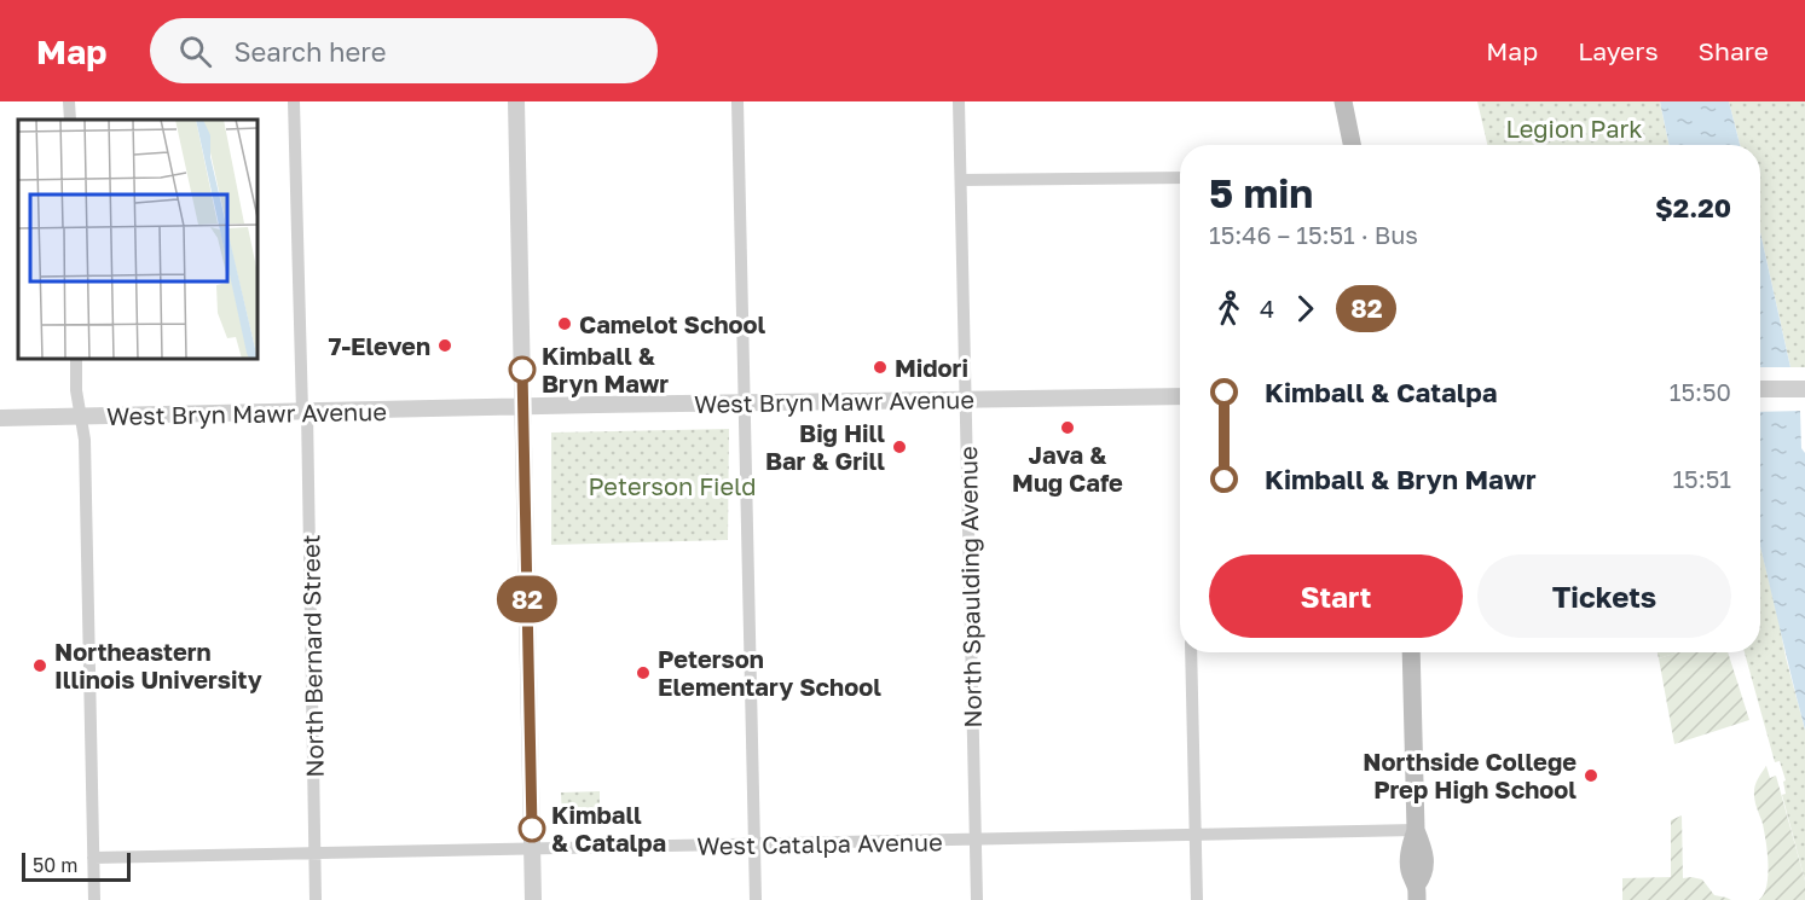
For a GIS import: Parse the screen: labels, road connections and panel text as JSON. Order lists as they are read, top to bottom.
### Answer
{
  "streets": {
    "street": [
      "West Bryn Mawr Avenue",
      "North Spaulding Avenue",
      "North Bernard Street",
      "West Catalpa Avenue"
    ]
  },
  "crossings": [
    ["West Bryn Mawr Avenue", "North Spaulding Avenue"],
    ["West Bryn Mawr Avenue", "North Bernard Street"],
    ["North Spaulding Avenue", "West Catalpa Avenue"],
    ["North Bernard Street", "West Catalpa Avenue"]
  ],
  "parks": ["Legion Park", "Peterson Field"],
  "places": [
    "Camelot School",
    "7-Eleven",
    "Midori",
    "Kimball & Bryn Mawr",
    "Java & Mug Cafe",
    "Big Hill Bar & Grill",
    "Northeastern Illinois University",
    "Peterson Elementary School",
    "Northside College Prep High School",
    "Kimball & Catalpa"
  ],
  "lines": ["bus line 82"],
  "scale_bar": "50 m",
  "page": {
    "header": "Map",
    "search": "Search here",
    "nav": ["Map", "Layers", "Share"],
    "on_map": "82",
    "heading": ["5 min", "15:46 – 15:51 · Bus", "$2.20"],
    "legs": ["4", "82"],
    "list": [
      {
        "name": "Kimball & Catalpa",
        "value": "15:50"
      },
      {
        "name": "Kimball & Bryn Mawr",
        "value": "15:51"
      }
    ],
    "buttons": ["Start", "Tickets"],
    "scale": "50 m"
  }
}
